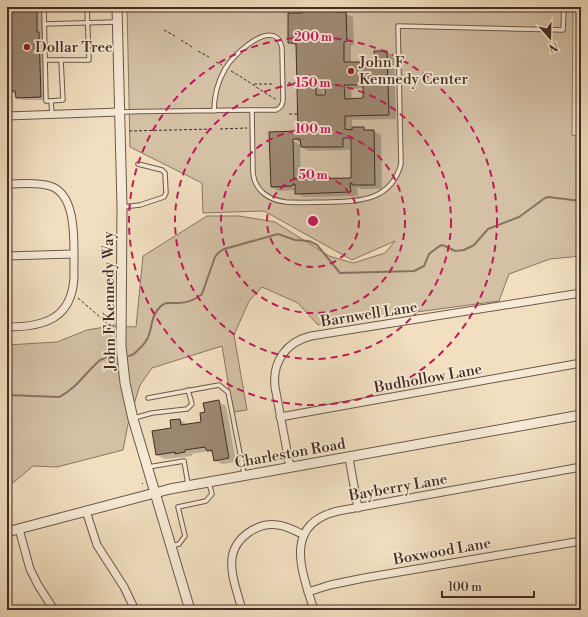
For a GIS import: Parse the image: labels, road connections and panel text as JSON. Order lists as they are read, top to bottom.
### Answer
{
  "streets": {
    "street": [
      "John F Kennedy Way",
      "Barnwell Lane",
      "Budhollow Lane",
      "Charleston Road",
      "Bayberry Lane",
      "Boxwood Lane"
    ]
  },
  "crossings": [
    ["John F Kennedy Way", "Charleston Road"],
    ["Barnwell Lane", "Budhollow Lane"],
    ["Barnwell Lane", "Charleston Road"]
  ],
  "places": ["Dollar Tree", "John F Kennedy Center"],
  "scale_bar": "100 m",
  "north": "bottom",
  "rings": [
    "200 m",
    "150 m",
    "100 m",
    "50 m"
  ]
}
